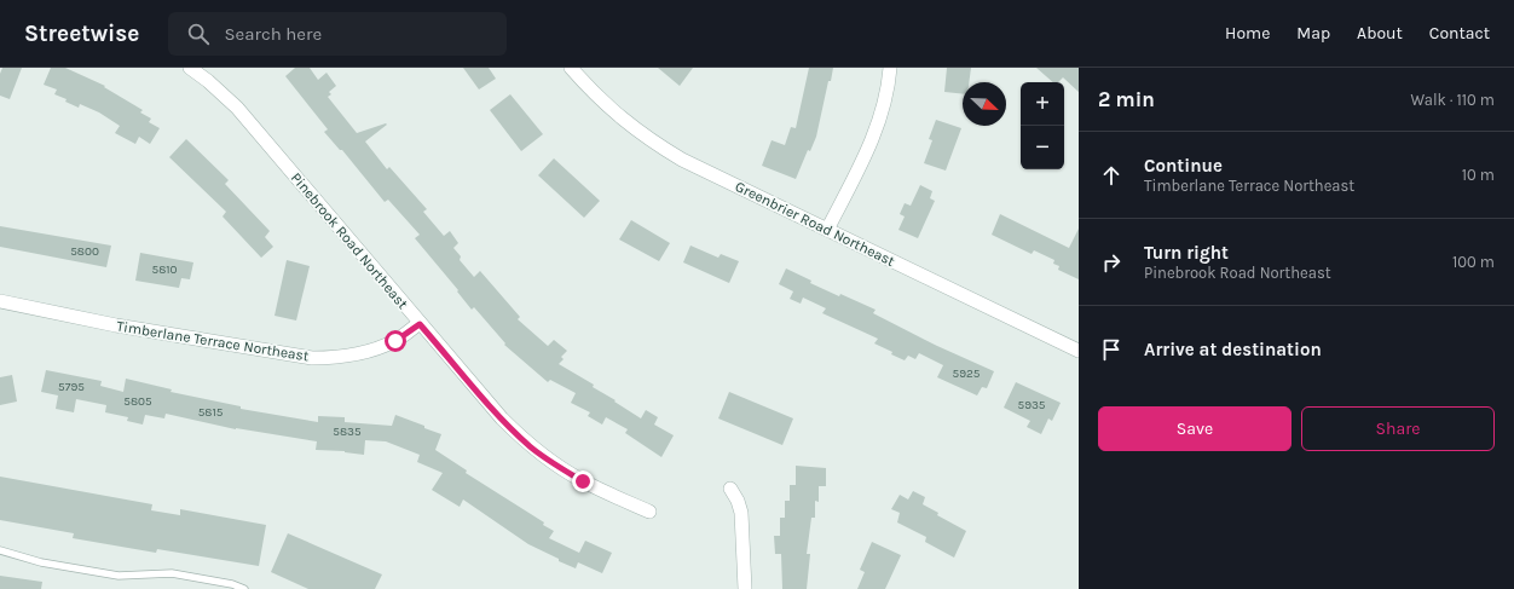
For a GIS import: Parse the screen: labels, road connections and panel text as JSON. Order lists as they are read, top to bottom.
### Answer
{
  "streets": {
    "street": ["Greenbrier Road Northeast", "Pinebrook Road Northeast", "Timberlane Terrace Northeast"]
  },
  "crossings": [
    ["Pinebrook Road Northeast", "Timberlane Terrace Northeast"]
  ],
  "house_numbers": [
    "5800",
    "5810",
    "5925",
    "5795",
    "5805",
    "5935",
    "5815",
    "5835"
  ],
  "north": "bottom right",
  "page": {
    "header": "Streetwise",
    "search": "Search here",
    "nav": [
      "Home",
      "Map",
      "About",
      "Contact"
    ],
    "heading": ["2 min", "Walk · 110 m"],
    "map_buttons": ["+", "−"],
    "list": [
      ["Continue", "Timberlane Terrace Northeast", "10 m"],
      ["Turn right", "Pinebrook Road Northeast", "100 m"],
      "Arrive at destination"
    ],
    "buttons": ["Save", "Share"]
  }
}
